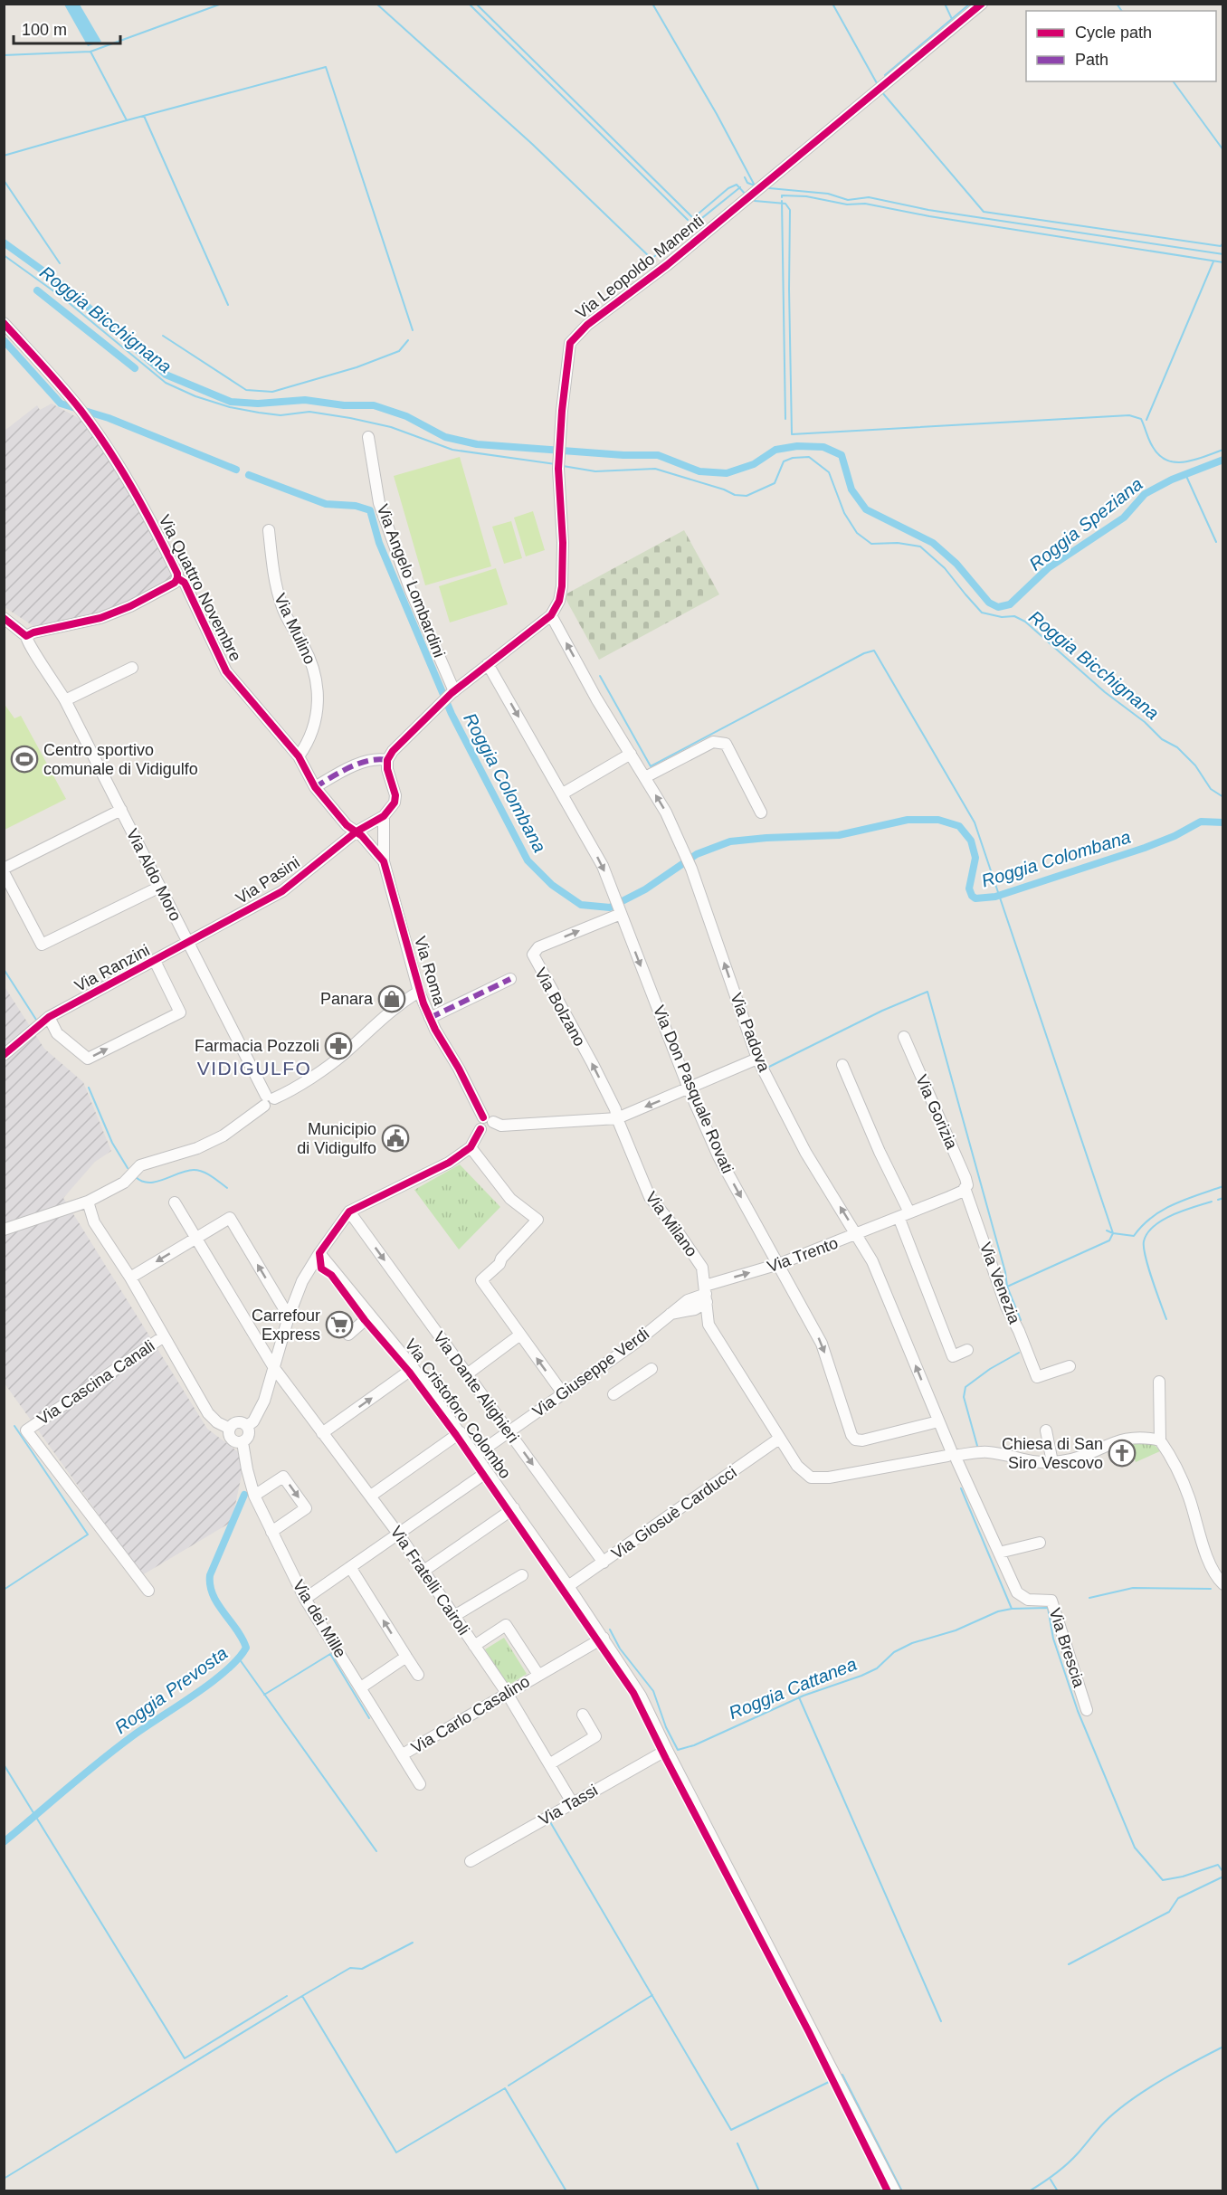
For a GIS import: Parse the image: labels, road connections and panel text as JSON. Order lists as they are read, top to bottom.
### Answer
{
  "streets": {
    "street": [
      "Via Leopoldo Manenti",
      "Via Angelo Lombardini",
      "Via Quattro Novembre",
      "Via Mulino",
      "Via Aldo Moro",
      "Via Pasini",
      "Via Ranzini",
      "Via Roma",
      "Via Bolzano",
      "Via Padova",
      "Via Don Pasquale Rovati",
      "Via Gorizia",
      "Via Milano",
      "Via Trento",
      "Via Venezia",
      "Via Giuseppe Verdi",
      "Via Cascina Canali",
      "Via Dante Alighieri",
      "Via Cristoforo Colombo",
      "Via Giosuè Carducci",
      "Via Fratelli Cairoli",
      "Via dei Mille",
      "Via Brescia",
      "Via Carlo Casalino",
      "Via Tassi"
    ]
  },
  "crossings": [
    ["Via Leopoldo Manenti", "Via Padova"],
    ["Via Quattro Novembre", "Via Mulino"],
    ["Via Quattro Novembre", "Via Roma"],
    ["Via Aldo Moro", "Via Pasini"],
    ["Via Aldo Moro", "Via Ranzini"],
    ["Via Pasini", "Via Ranzini"],
    ["Via Pasini", "Via Roma"],
    ["Via Bolzano", "Via Don Pasquale Rovati"],
    ["Via Bolzano", "Via Milano"],
    ["Via Padova", "Via Don Pasquale Rovati"],
    ["Via Padova", "Via Trento"],
    ["Via Padova", "Via Brescia"],
    ["Via Don Pasquale Rovati", "Via Trento"],
    ["Via Gorizia", "Via Trento"],
    ["Via Gorizia", "Via Venezia"],
    ["Via Milano", "Via Trento"],
    ["Via Milano", "Via Giuseppe Verdi"],
    ["Via Milano", "Via Giosuè Carducci"],
    ["Via Trento", "Via Venezia"],
    ["Via Trento", "Via Giuseppe Verdi"],
    ["Via Giuseppe Verdi", "Via Dante Alighieri"],
    ["Via Giuseppe Verdi", "Via Cristoforo Colombo"],
    ["Via Dante Alighieri", "Via Giosuè Carducci"],
    ["Via Cristoforo Colombo", "Via Giosuè Carducci"],
    ["Via Cristoforo Colombo", "Via Carlo Casalino"],
    ["Via Cristoforo Colombo", "Via Tassi"],
    ["Via Fratelli Cairoli", "Via Carlo Casalino"],
    ["Via Fratelli Cairoli", "Via Tassi"],
    ["Via dei Mille", "Via Carlo Casalino"]
  ],
  "one_way": ["Via Padova", "Via Don Pasquale Rovati", "Via Dante Alighieri"],
  "districts": ["VIDIGULFO"],
  "water": [
    "Roggia Bicchignana",
    "Roggia Speziana",
    "Roggia Colombana",
    "Roggia Cattanea",
    "Roggia Prevosta"
  ],
  "places": {
    "sports": ["Centro sportivo comunale di Vidigulfo"],
    "shop": ["Panara"],
    "pharmacy": ["Farmacia Pozzoli"],
    "public building": ["Municipio di Vidigulfo"],
    "supermarket": ["Carrefour Express"],
    "church": ["Chiesa di San Siro Vescovo"]
  },
  "legend": ["Cycle path", "Path"],
  "scale_bar": "100 m"
}
